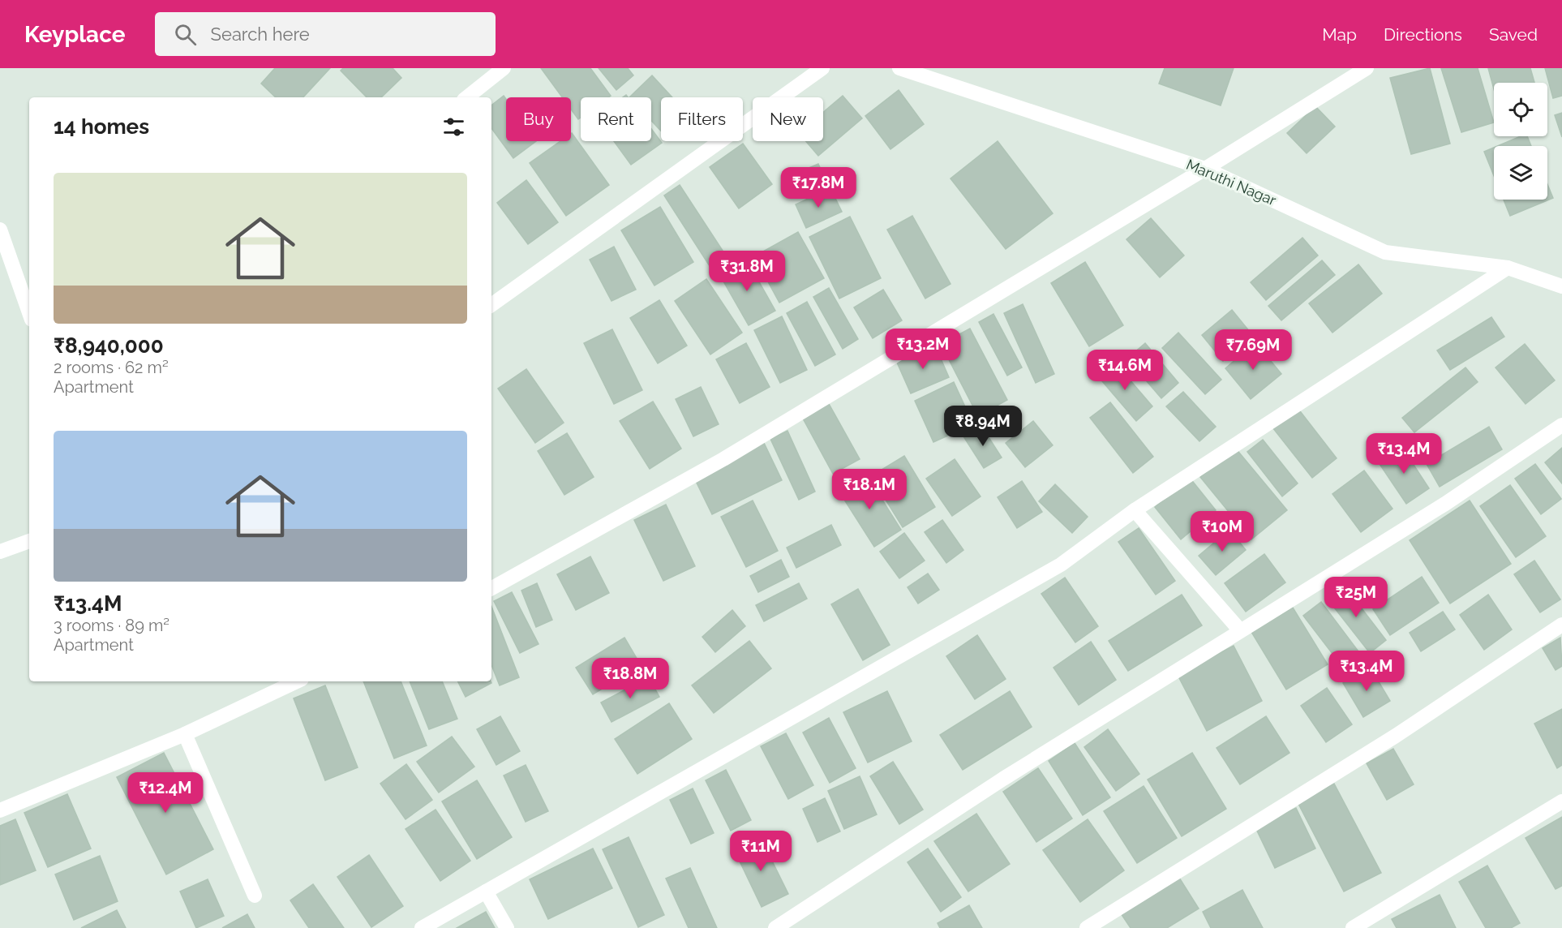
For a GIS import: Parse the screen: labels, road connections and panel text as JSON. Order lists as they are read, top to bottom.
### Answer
{
  "streets": {
    "street": ["Maruthi Nagar"]
  },
  "page": {
    "header": "Keyplace",
    "search": "Search here",
    "nav": ["Map", "Directions", "Saved"],
    "chip": [
      "Buy",
      "Rent",
      "Filters",
      "New"
    ],
    "heading": "14 homes",
    "list": [
      {
        "name": "₹8,940,000",
        "note": "2 rooms · 62 m² · Apartment"
      },
      {
        "name": "₹13.4M",
        "note": "3 rooms · 89 m² · Apartment"
      }
    ],
    "price": [
      "₹17.8M",
      "₹31.8M",
      "₹13.2M",
      "₹7.69M",
      "₹14.6M",
      "₹8.94M",
      "₹13.4M",
      "₹18.1M",
      "₹10M",
      "₹25M",
      "₹13.4M",
      "₹18.8M",
      "₹12.4M",
      "₹11M"
    ]
  }
}
